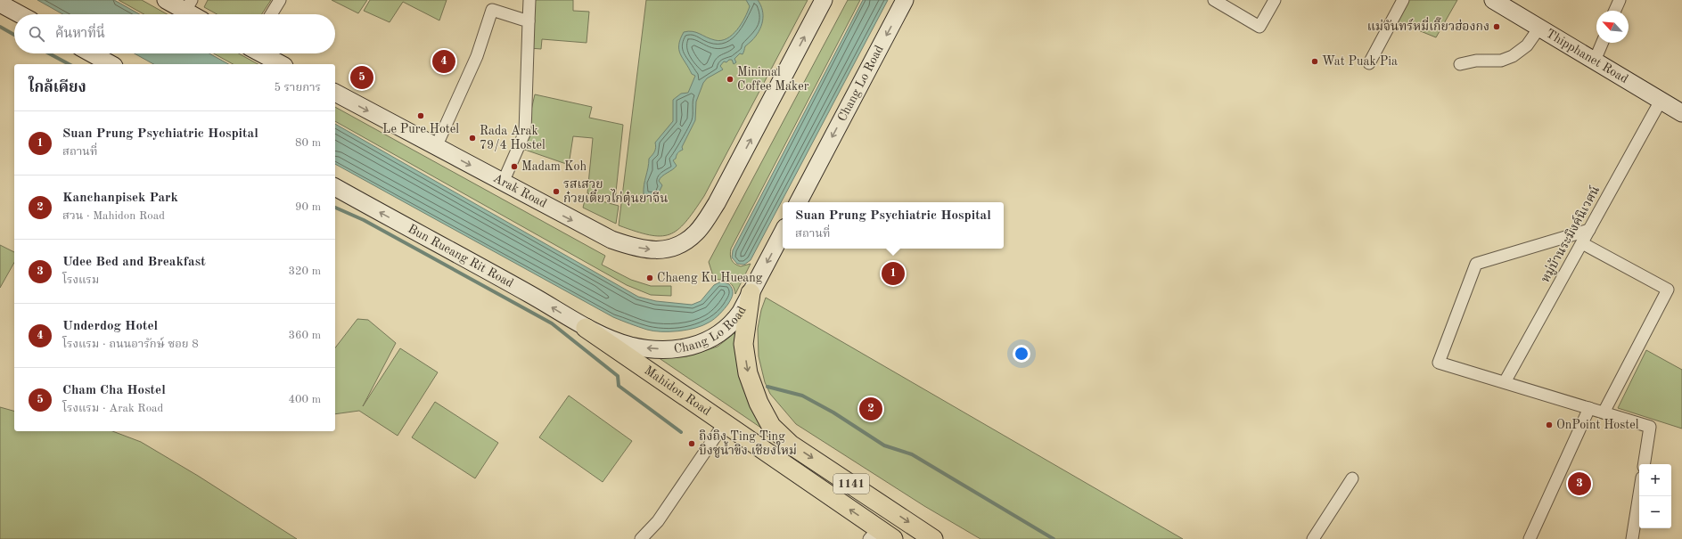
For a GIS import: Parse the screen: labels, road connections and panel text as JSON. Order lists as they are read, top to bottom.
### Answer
{
  "streets": {
    "main road": [
      "Thipphanet Road",
      "Chang Lo Road",
      "Arak Road",
      "Bun Rueang Rit Road",
      "Mahidon Road",
      "1141"
    ],
    "street": ["หมู่บ้านระมิงค์นิเวศน์"]
  },
  "crossings": [
    ["Thipphanet Road", "หมู่บ้านระมิงค์นิเวศน์"],
    ["Chang Lo Road", "Bun Rueang Rit Road"],
    ["Chang Lo Road", "Mahidon Road"],
    ["Chang Lo Road", "1141"],
    ["Bun Rueang Rit Road", "Mahidon Road"]
  ],
  "one_way": ["Chang Lo Road", "Bun Rueang Rit Road", "Mahidon Road"],
  "places": [
    "แม่จันทร์หมี่เกี๊ยวฮ่องกง",
    "Wat Puak Pia",
    "Minimal Coffee Maker",
    "Le Pure Hotel",
    "Rada Arak 79/4 Hostel",
    "Madam Koh",
    "รสเสวย ก๋วยเตี๋ยวไก่ตุ๋นยาจีน",
    "Chaeng Ku Hueang",
    "OnPoint Hostel",
    "ถิงถิง Ting Ting บิงซูน้ำขิง เชียงใหม่"
  ],
  "north": "top left",
  "page": {
    "search": "ค้นหาที่นี่",
    "pins": [
      "4",
      "5",
      "1",
      "2",
      "3"
    ],
    "heading": ["ใกล้เคียง", "5 รายการ"],
    "list": [
      {
        "mark": "1",
        "name": "Suan Prung Psychiatric Hospital",
        "note": "สถานที่",
        "value": "80 m"
      },
      {
        "mark": "2",
        "name": "Kanchanpisek Park",
        "note": "สวน · Mahidon Road",
        "value": "90 m"
      },
      {
        "mark": "3",
        "name": "Udee Bed and Breakfast",
        "note": "โรงแรม",
        "value": "320 m"
      },
      {
        "mark": "4",
        "name": "Underdog Hotel",
        "note": "โรงแรม · ถนนอารักษ์ ซอย 8",
        "value": "360 m"
      },
      {
        "mark": "5",
        "name": "Cham Cha Hostel",
        "note": "โรงแรม · Arak Road",
        "value": "400 m"
      }
    ],
    "popup": ["Suan Prung Psychiatric Hospital", "สถานที่"],
    "map_buttons": ["+", "−"]
  }
}
